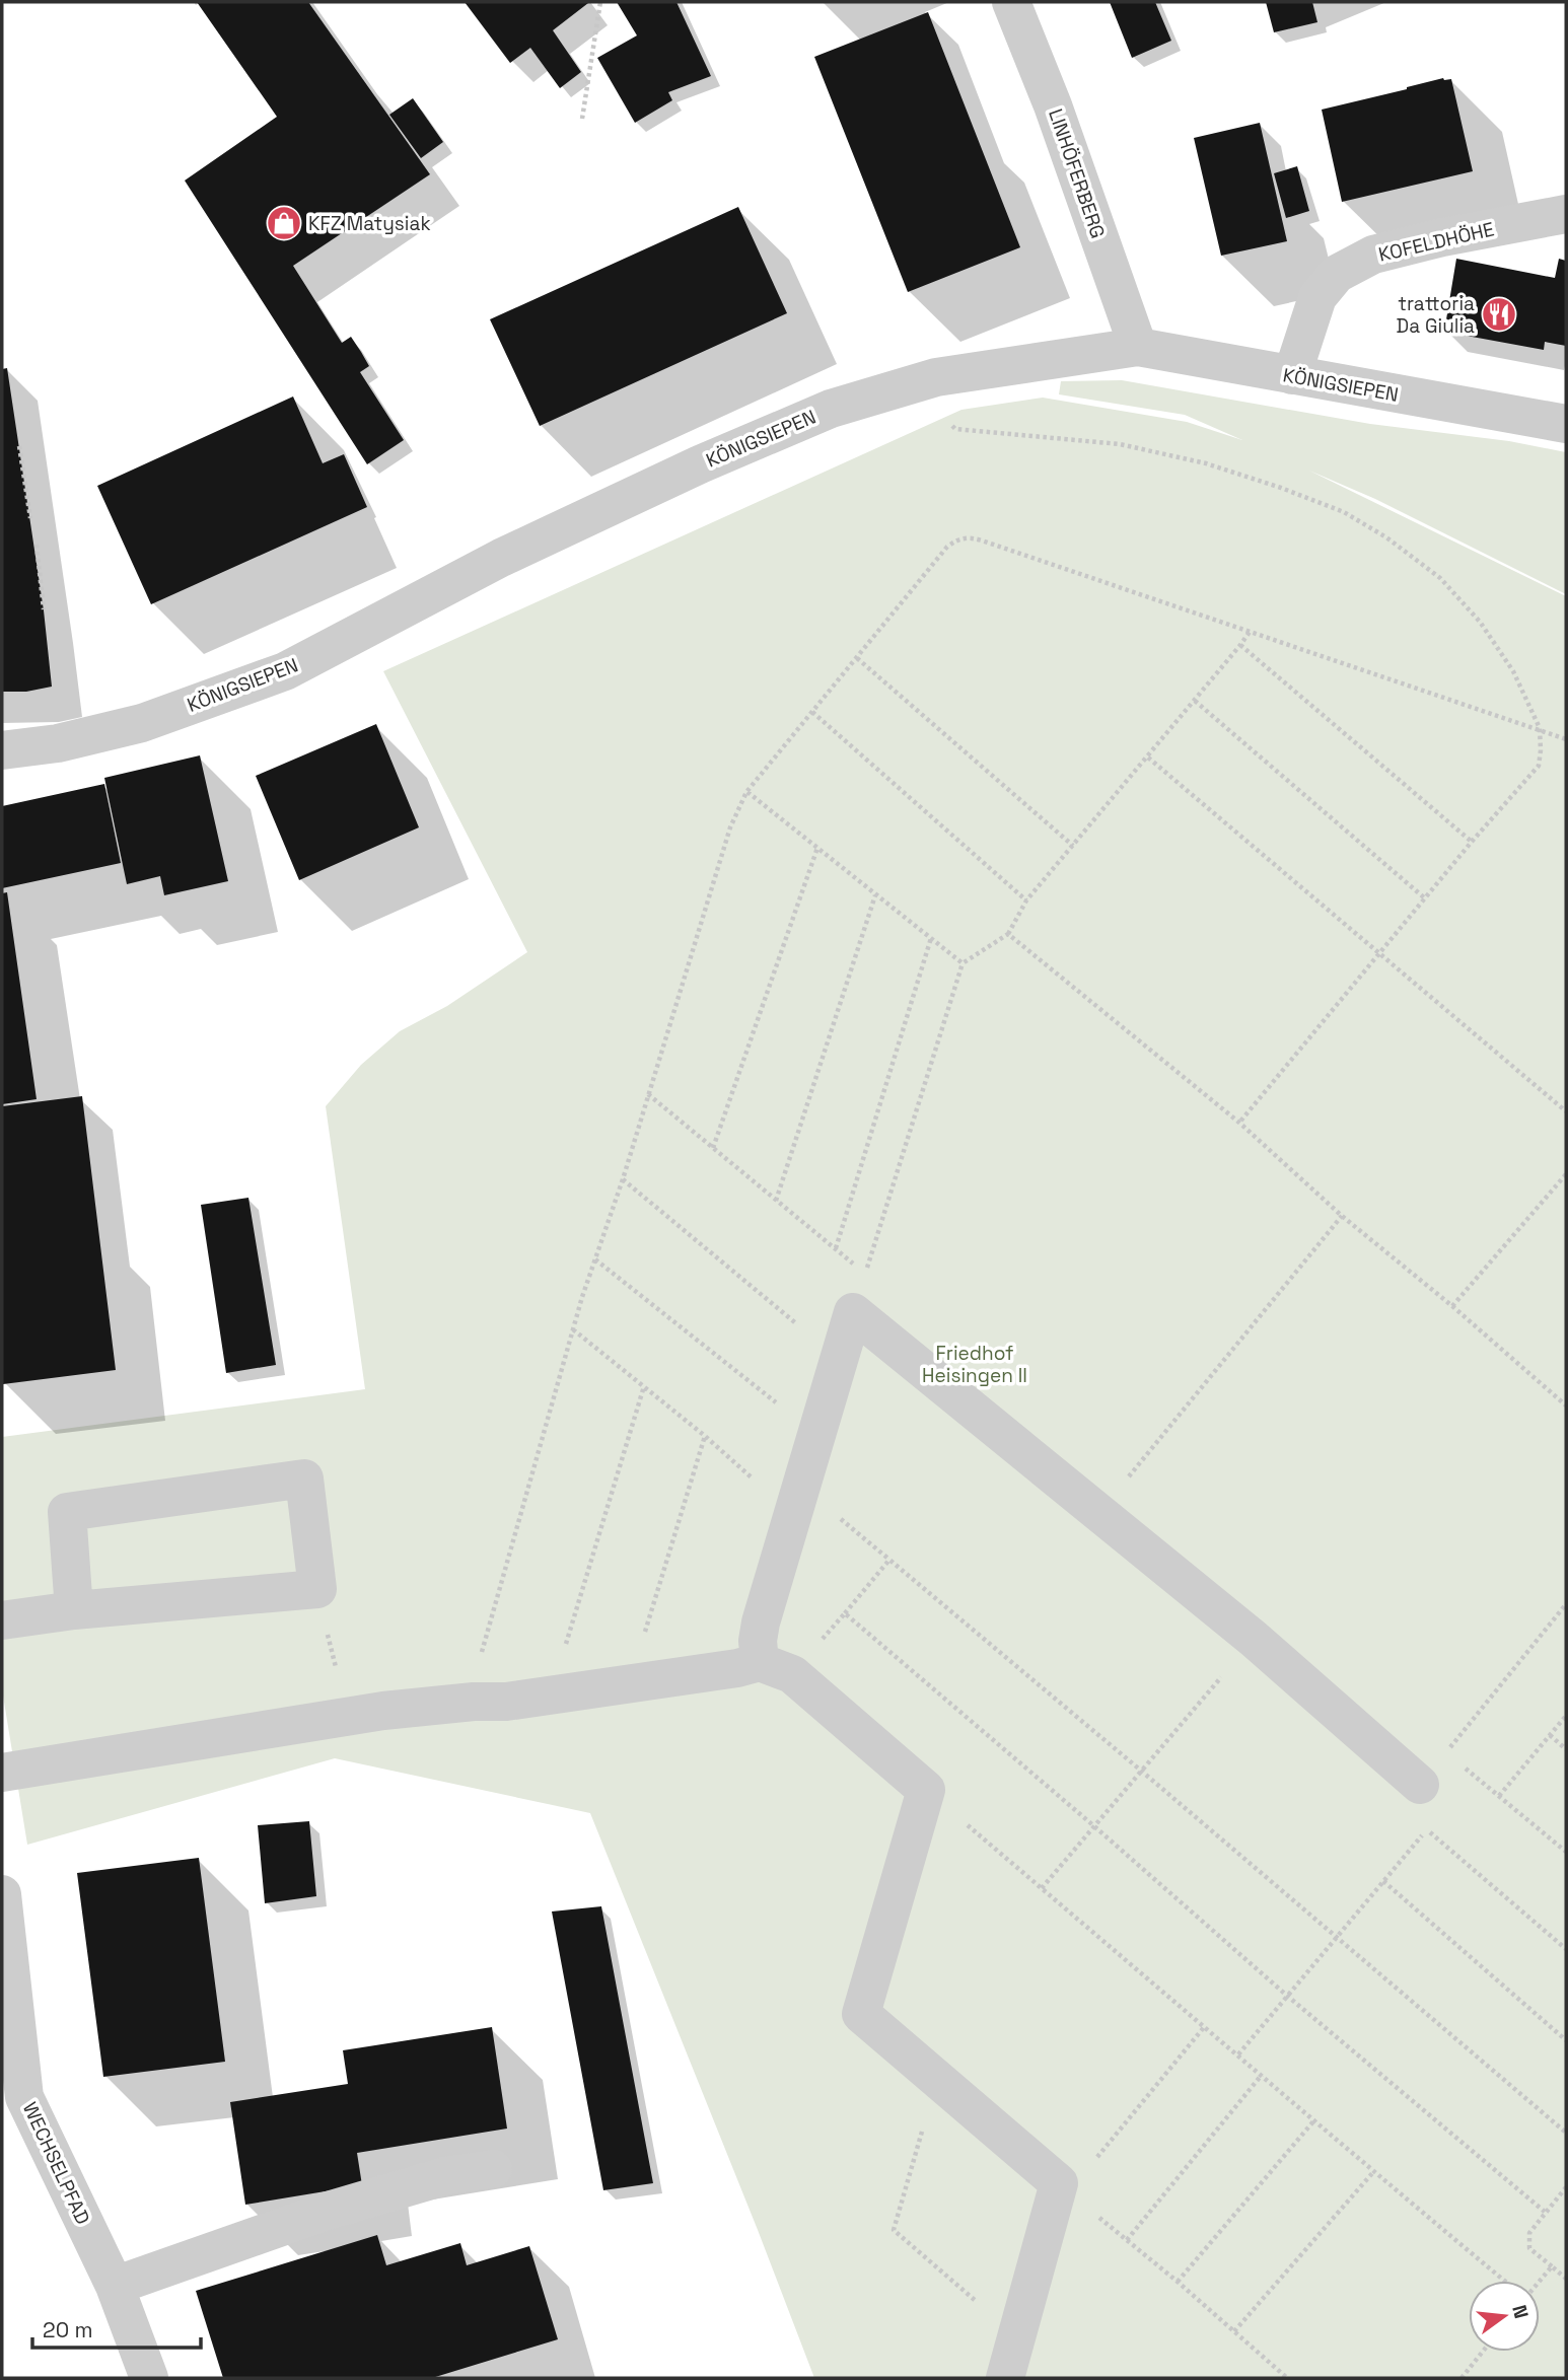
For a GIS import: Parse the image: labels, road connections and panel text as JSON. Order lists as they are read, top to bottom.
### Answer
{
  "streets": {
    "street": [
      "LINHÖFERBERG",
      "KOFELDHÖHE",
      "KÖNIGSIEPEN",
      "WECHSELPFAD"
    ]
  },
  "crossings": [
    ["LINHÖFERBERG", "KÖNIGSIEPEN"],
    ["KOFELDHÖHE", "KÖNIGSIEPEN"]
  ],
  "parks": ["Friedhof Heisingen II"],
  "places": {
    "shop": ["KFZ Matysiak"],
    "restaurant": ["trattoria Da Giulia"]
  },
  "scale_bar": "20 m",
  "north": "right"
}
